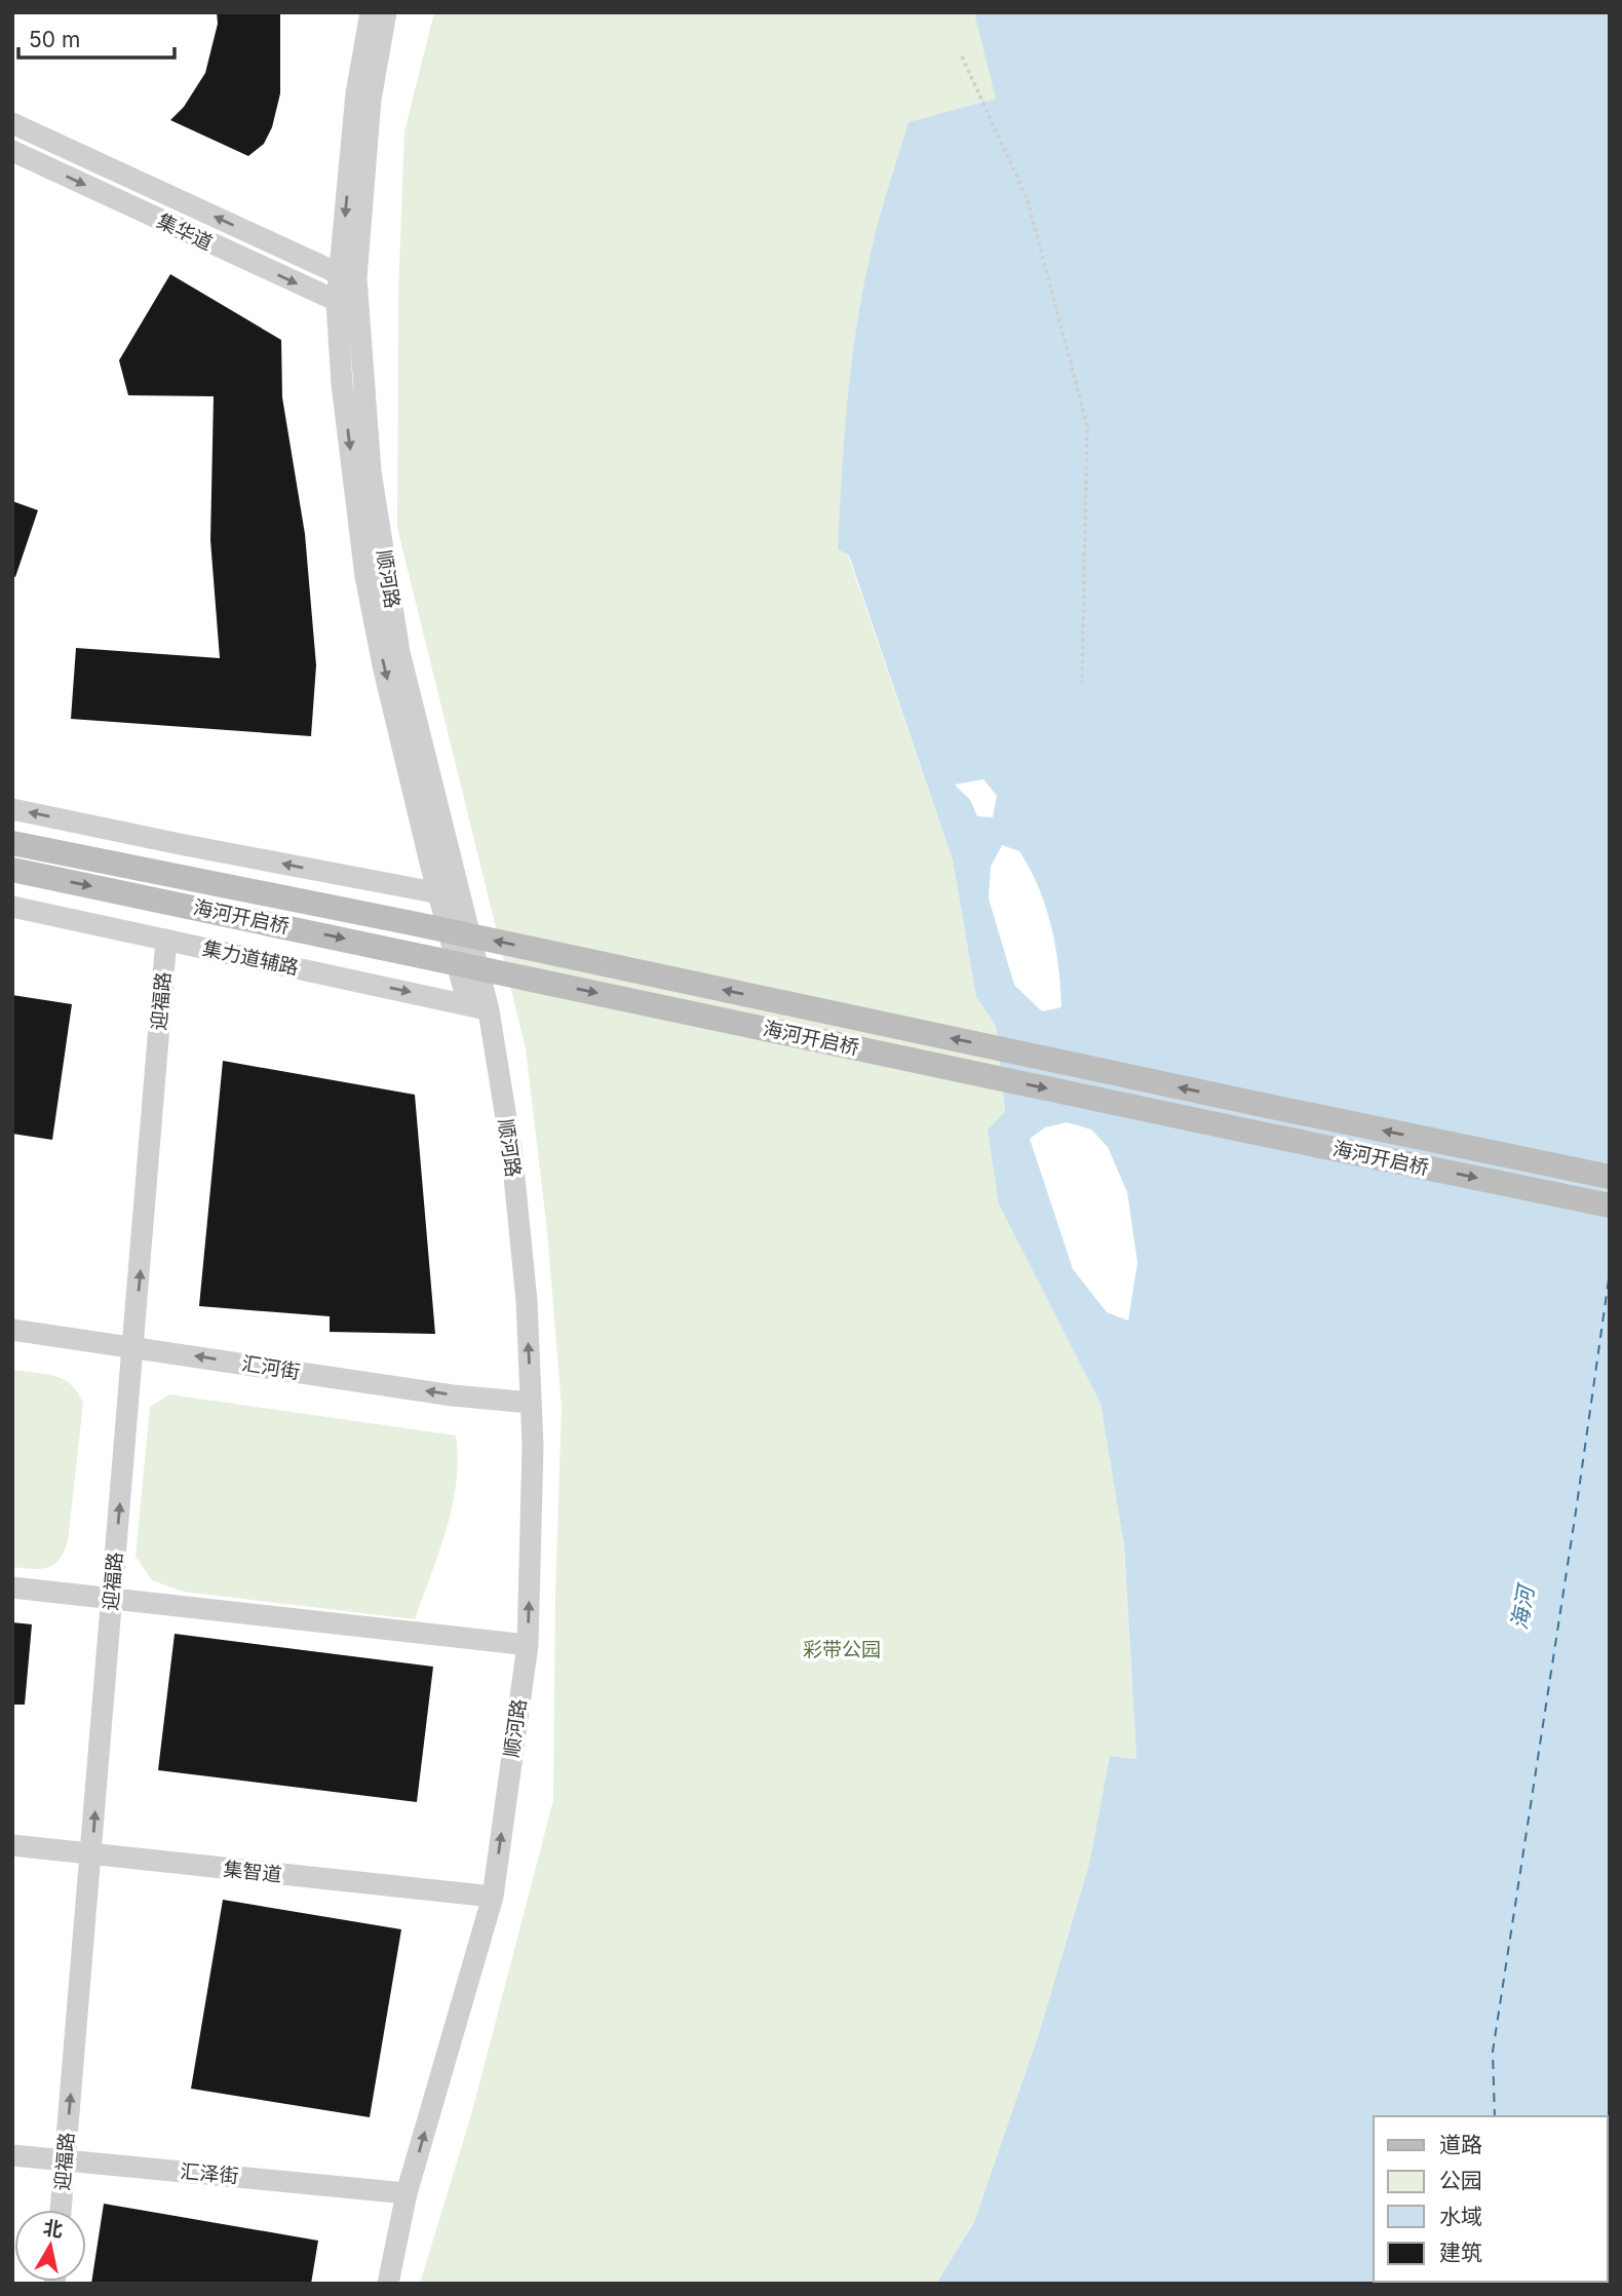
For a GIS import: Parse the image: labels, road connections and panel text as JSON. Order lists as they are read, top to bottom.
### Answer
{
  "streets": {
    "main road": ["海河开启桥"],
    "street": [
      "集华道",
      "顺河路",
      "集力道辅路",
      "迎福路",
      "汇河街",
      "集智道",
      "汇泽街"
    ]
  },
  "crossings": [
    ["集华道", "顺河路"],
    ["顺河路", "集力道辅路"],
    ["顺河路", "汇河街"],
    ["顺河路", "集智道"],
    ["顺河路", "汇泽街"],
    ["集力道辅路", "迎福路"],
    ["迎福路", "汇河街"],
    ["迎福路", "集智道"],
    ["迎福路", "汇泽街"]
  ],
  "one_way": ["迎福路", "汇河街"],
  "water": ["海河"],
  "parks": ["彩带公园"],
  "legend": [
    "道路",
    "公园",
    "水域",
    "建筑"
  ],
  "scale_bar": "50 m",
  "north": "top"
}
